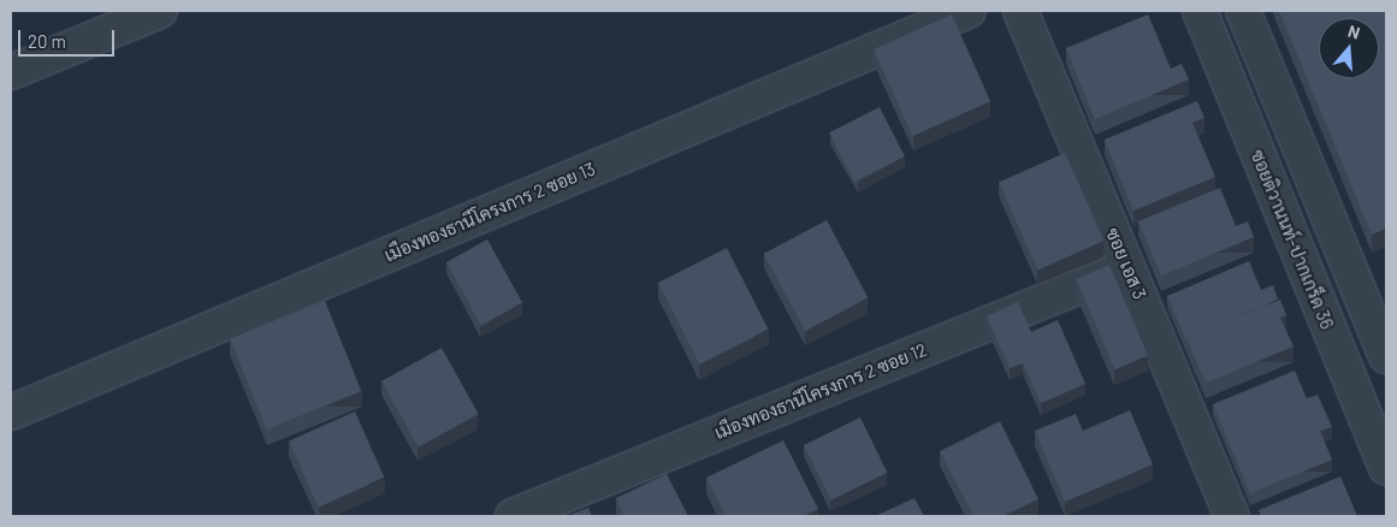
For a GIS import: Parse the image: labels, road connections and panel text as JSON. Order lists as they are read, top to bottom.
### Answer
{
  "streets": {
    "street": [
      "เมืองทองธานีโครงการ 2 ซอย 13",
      "ซอยติวานนท์-ปากเกร็ด 36",
      "ซอย เอส 3",
      "เมืองทองธานีโครงการ 2 ซอย 12"
    ]
  },
  "crossings": [
    ["ซอย เอส 3", "เมืองทองธานีโครงการ 2 ซอย 12"]
  ],
  "scale_bar": "20 m",
  "north": "top"
}
